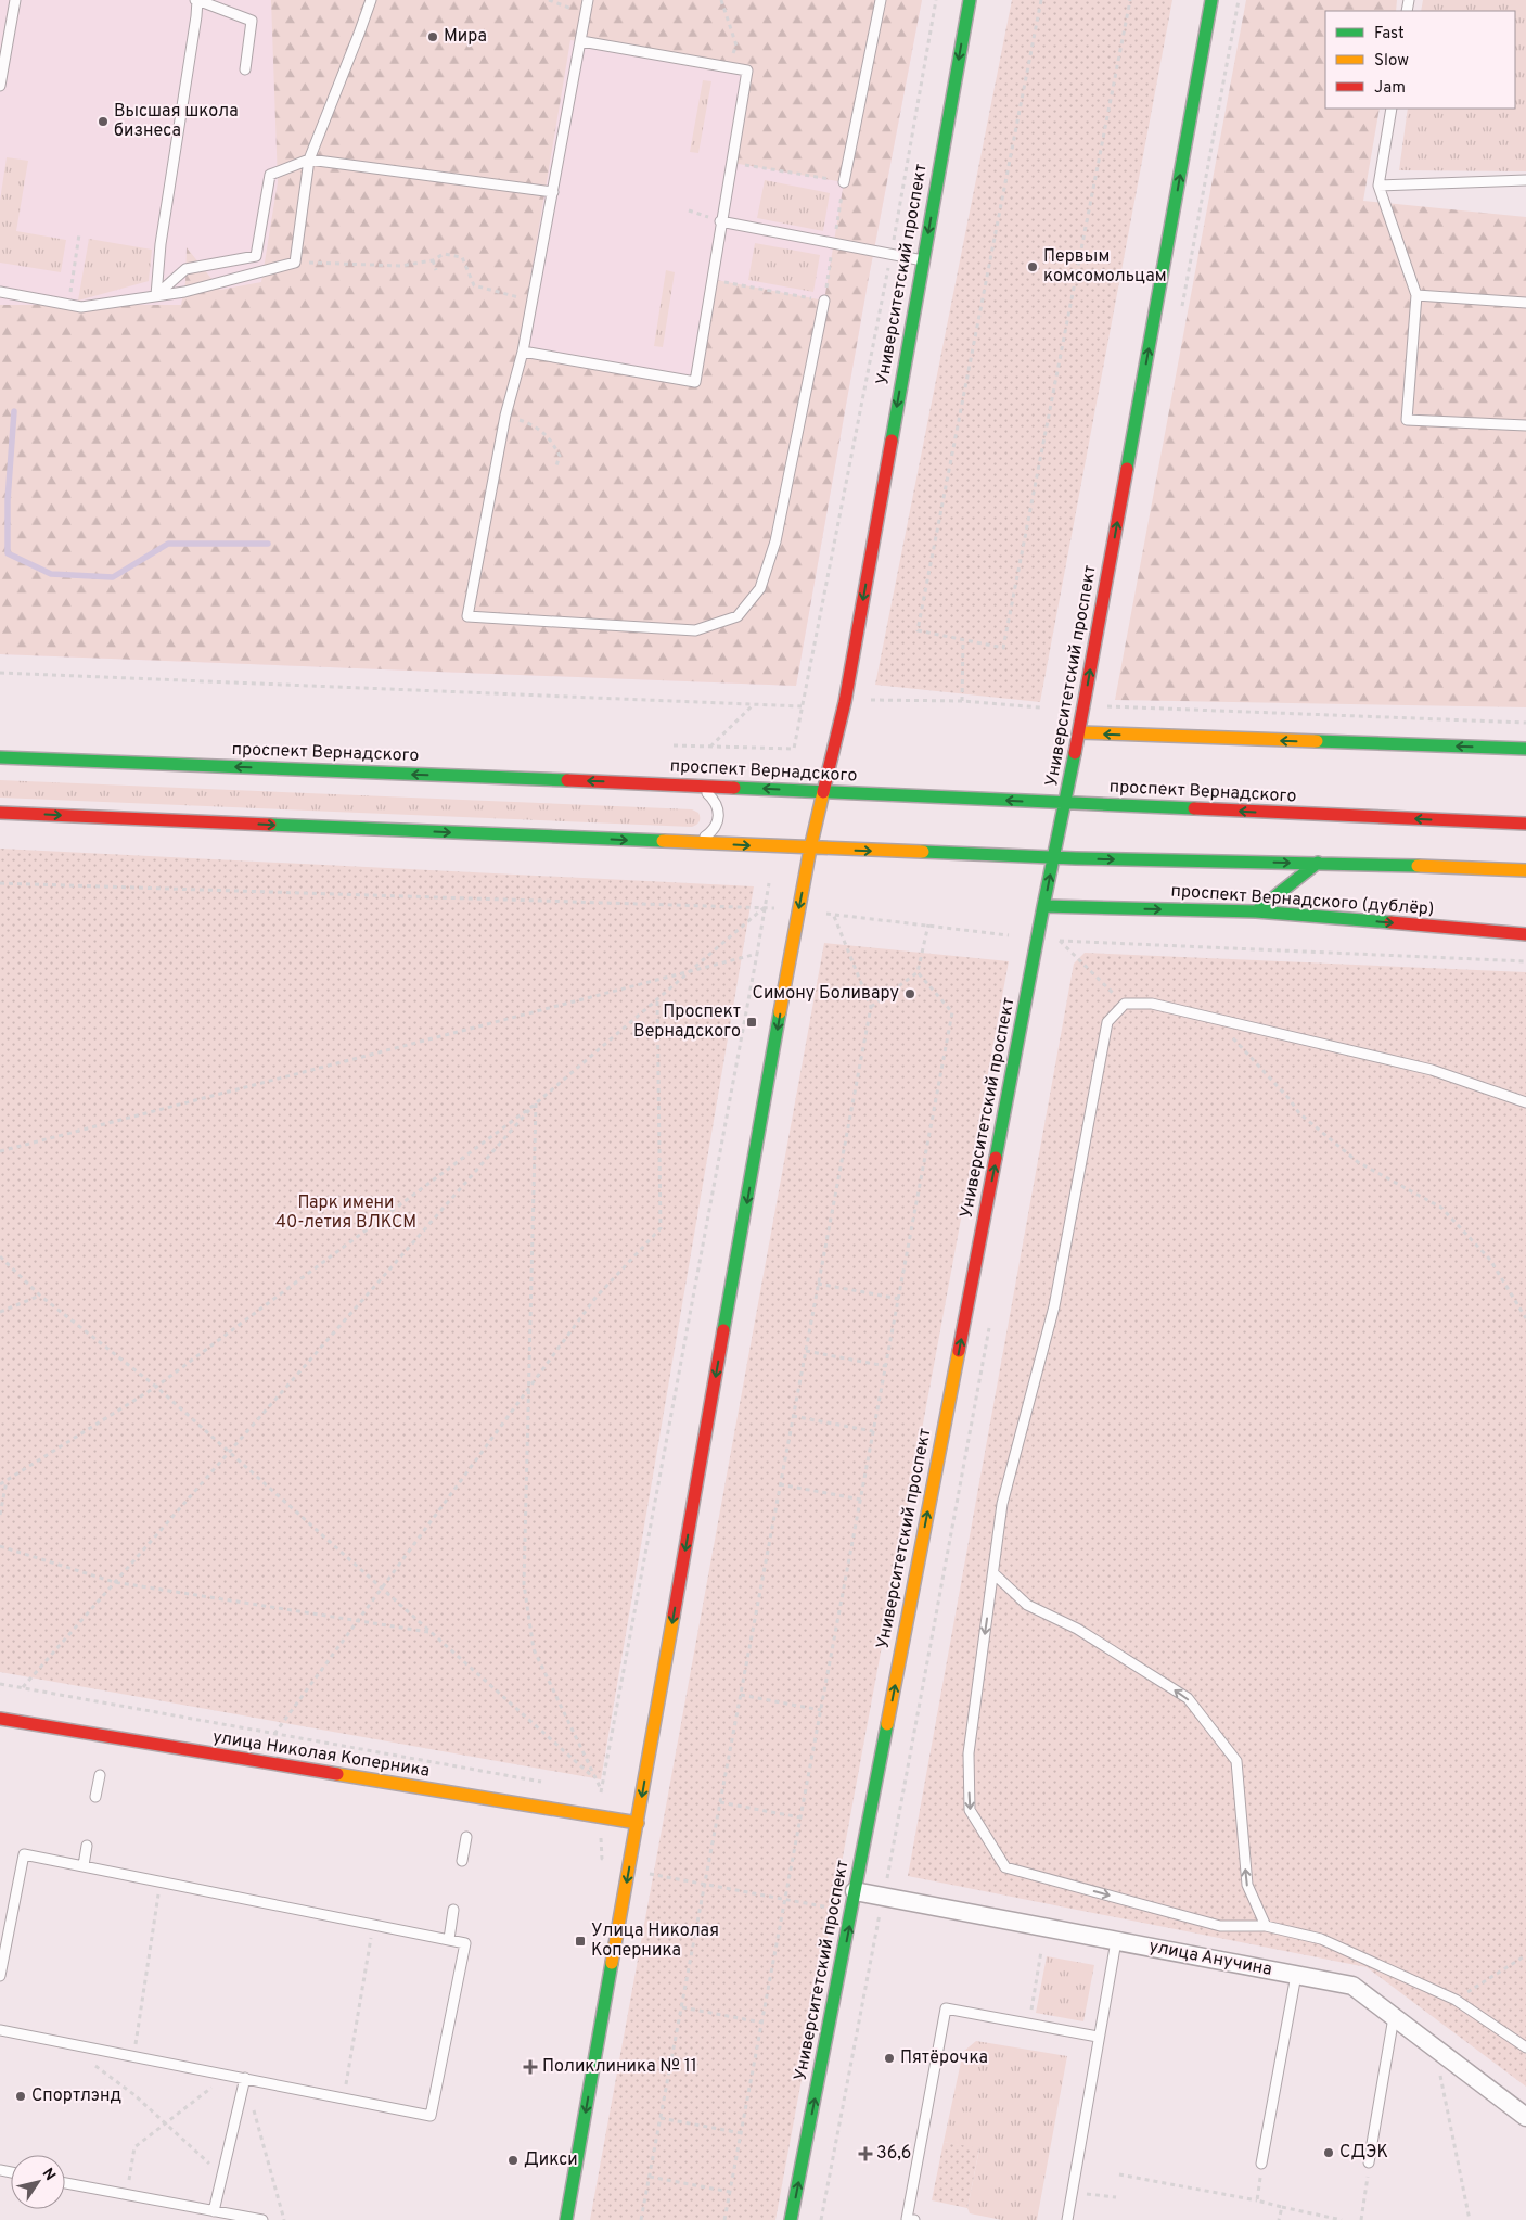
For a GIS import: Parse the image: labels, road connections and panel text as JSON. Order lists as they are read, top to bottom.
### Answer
{
  "streets": {
    "main road": [
      "Университетский проспект",
      "проспект Вернадского",
      "проспект Вернадского (дублёр)",
      "улица Николая Коперника"
    ],
    "street": ["улица Анучина"]
  },
  "crossings": [
    ["Университетский проспект", "проспект Вернадского"],
    ["Университетский проспект", "проспект Вернадского (дублёр)"],
    ["Университетский проспект", "улица Николая Коперника"],
    ["Университетский проспект", "улица Анучина"]
  ],
  "parks": ["Парк имени 40-летия ВЛКСМ"],
  "places": {
    "other": [
      "Мира",
      "Высшая школа бизнеса",
      "Первым комсомольцам",
      "Симону Боливару",
      "Пятёрочка",
      "Спортлэнд",
      "СДЭК",
      "Дикси"
    ],
    "transit": ["Проспект Вернадского", "Улица Николая Коперника"],
    "health": ["Поликлиника № 11", "36,6"]
  },
  "legend": ["Fast", "Slow", "Jam"],
  "north": "top right"
}
